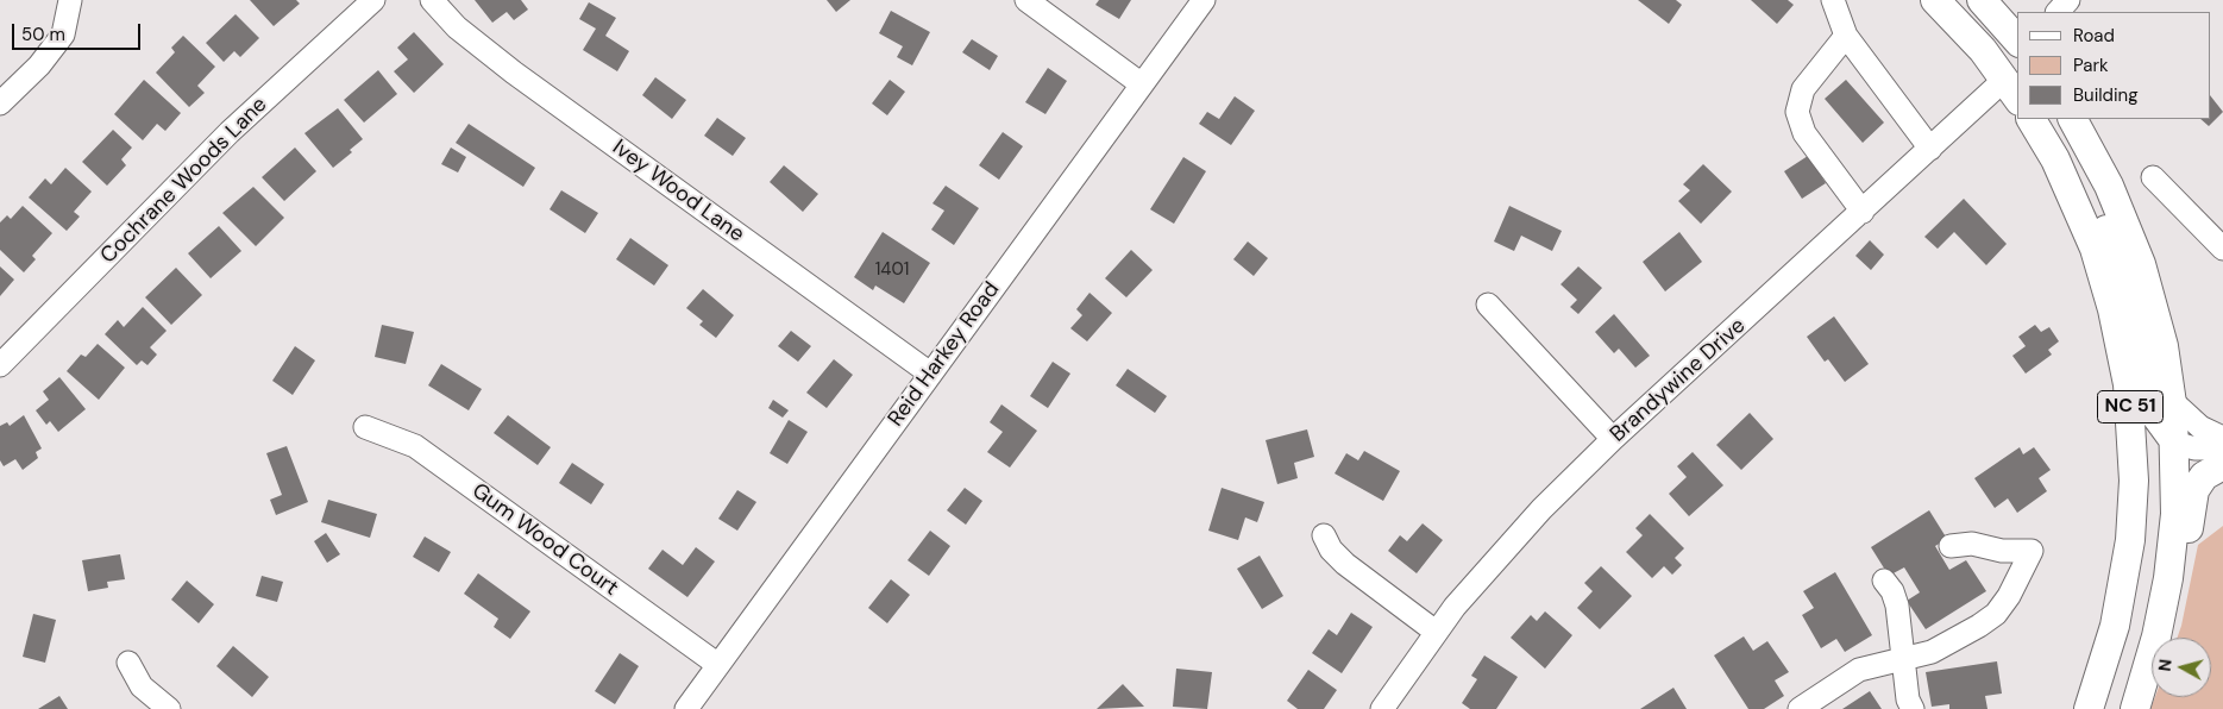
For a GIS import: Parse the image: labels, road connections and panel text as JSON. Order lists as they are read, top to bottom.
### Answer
{
  "streets": {
    "main road": ["NC 51"],
    "street": [
      "Cochrane Woods Lane",
      "Ivey Wood Lane",
      "Reid Harkey Road",
      "Brandywine Drive",
      "Gum Wood Court"
    ]
  },
  "crossings": [
    ["Ivey Wood Lane", "Reid Harkey Road"],
    ["Reid Harkey Road", "Gum Wood Court"]
  ],
  "house_numbers": ["1401"],
  "legend": ["Road", "Park", "Building"],
  "scale_bar": "50 m",
  "north": "left"
}
